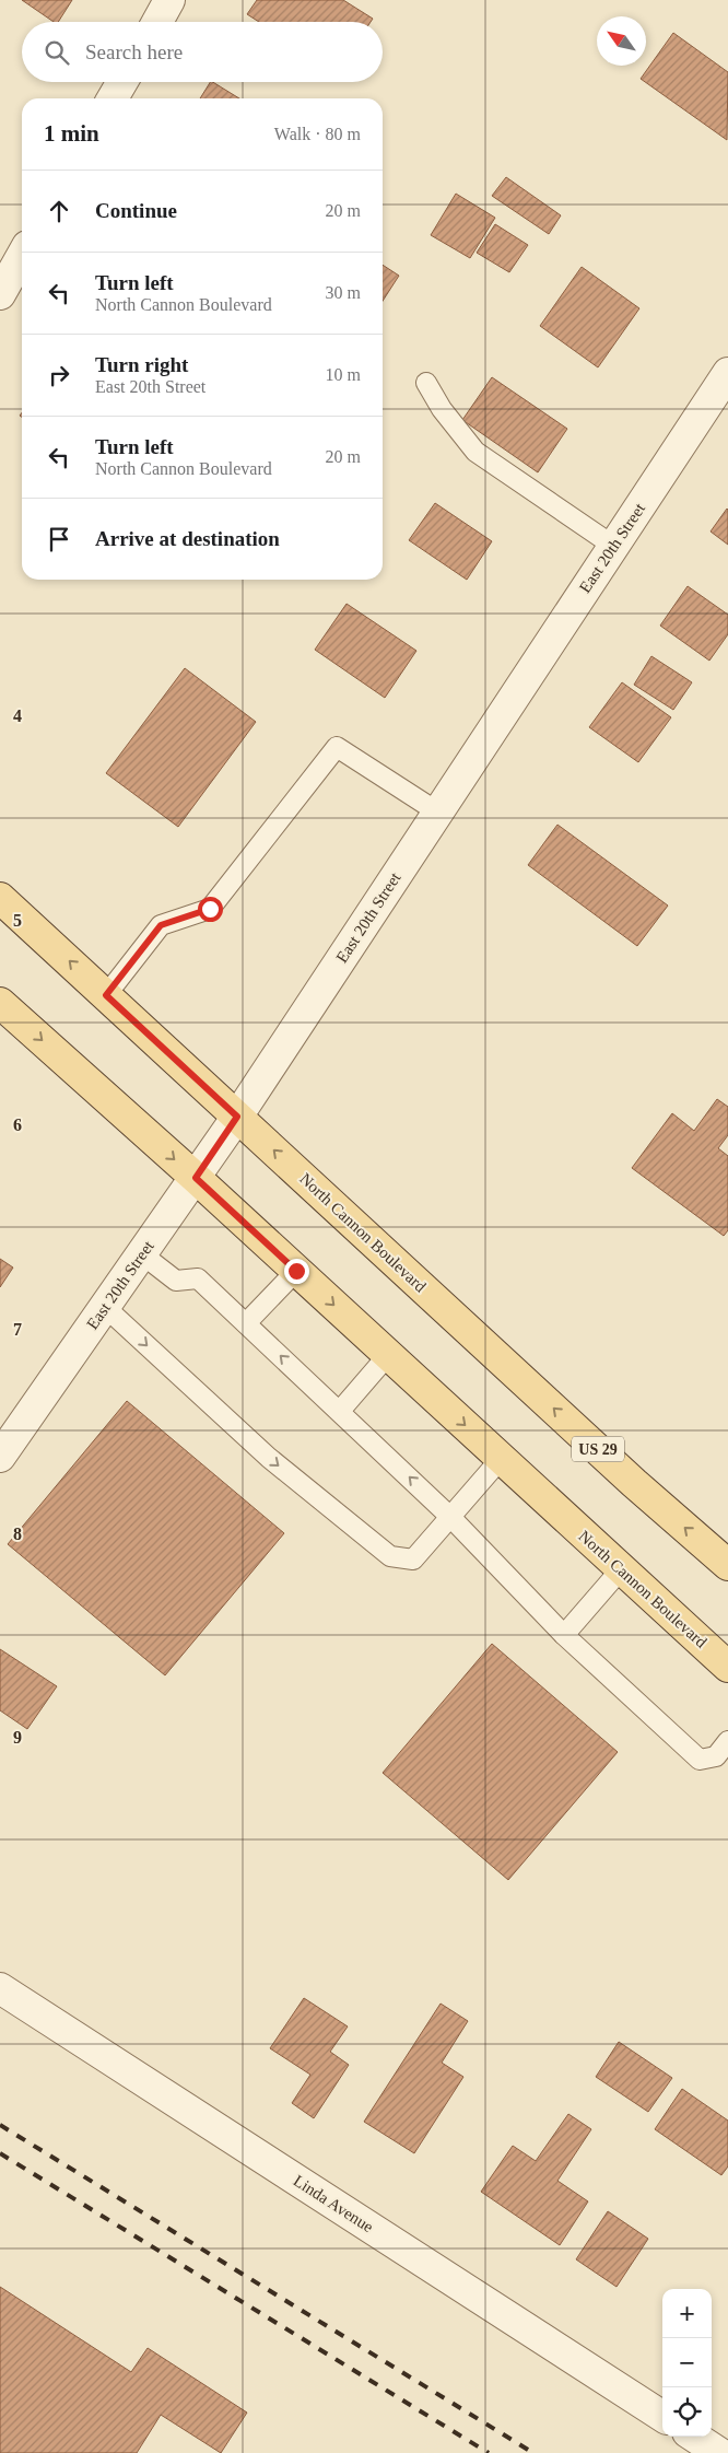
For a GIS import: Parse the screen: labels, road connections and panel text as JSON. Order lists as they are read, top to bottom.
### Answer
{
  "streets": {
    "main road": ["North Cannon Boulevard", "US 29"],
    "street": ["East 20th Street", "Linda Avenue"]
  },
  "crossings": [
    ["East 20th Street", "North Cannon Boulevard"]
  ],
  "north": "top left",
  "page": {
    "search": "Search here",
    "heading": ["1 min", "Walk · 80 m"],
    "list": [
      ["Continue", "20 m"],
      ["Turn left", "North Cannon Boulevard", "30 m"],
      ["Turn right", "East 20th Street", "10 m"],
      ["Turn left", "North Cannon Boulevard", "20 m"],
      "Arrive at destination"
    ],
    "map_buttons": ["+", "−"]
  },
  "grid": {
    "rows": [
      "4",
      "5",
      "6",
      "7",
      "8",
      "9"
    ]
  }
}
